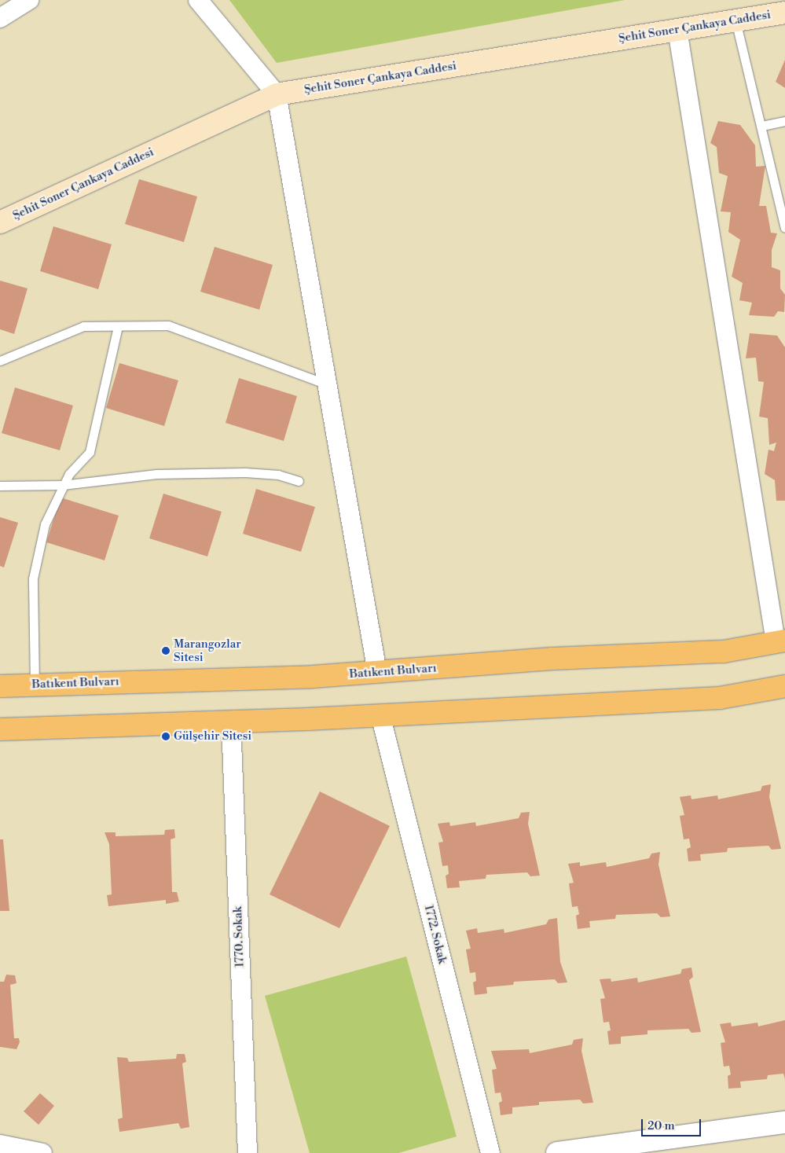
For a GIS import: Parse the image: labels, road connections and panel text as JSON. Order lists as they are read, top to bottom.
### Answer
{
  "streets": {
    "main road": ["Şehit Soner Çankaya Caddesi", "Batıkent Bulvarı"],
    "street": ["1772. Sokak", "1770. Sokak"]
  },
  "places": ["Marangozlar Sitesi", "Gülşehir Sitesi"],
  "scale_bar": "20 m"
}
